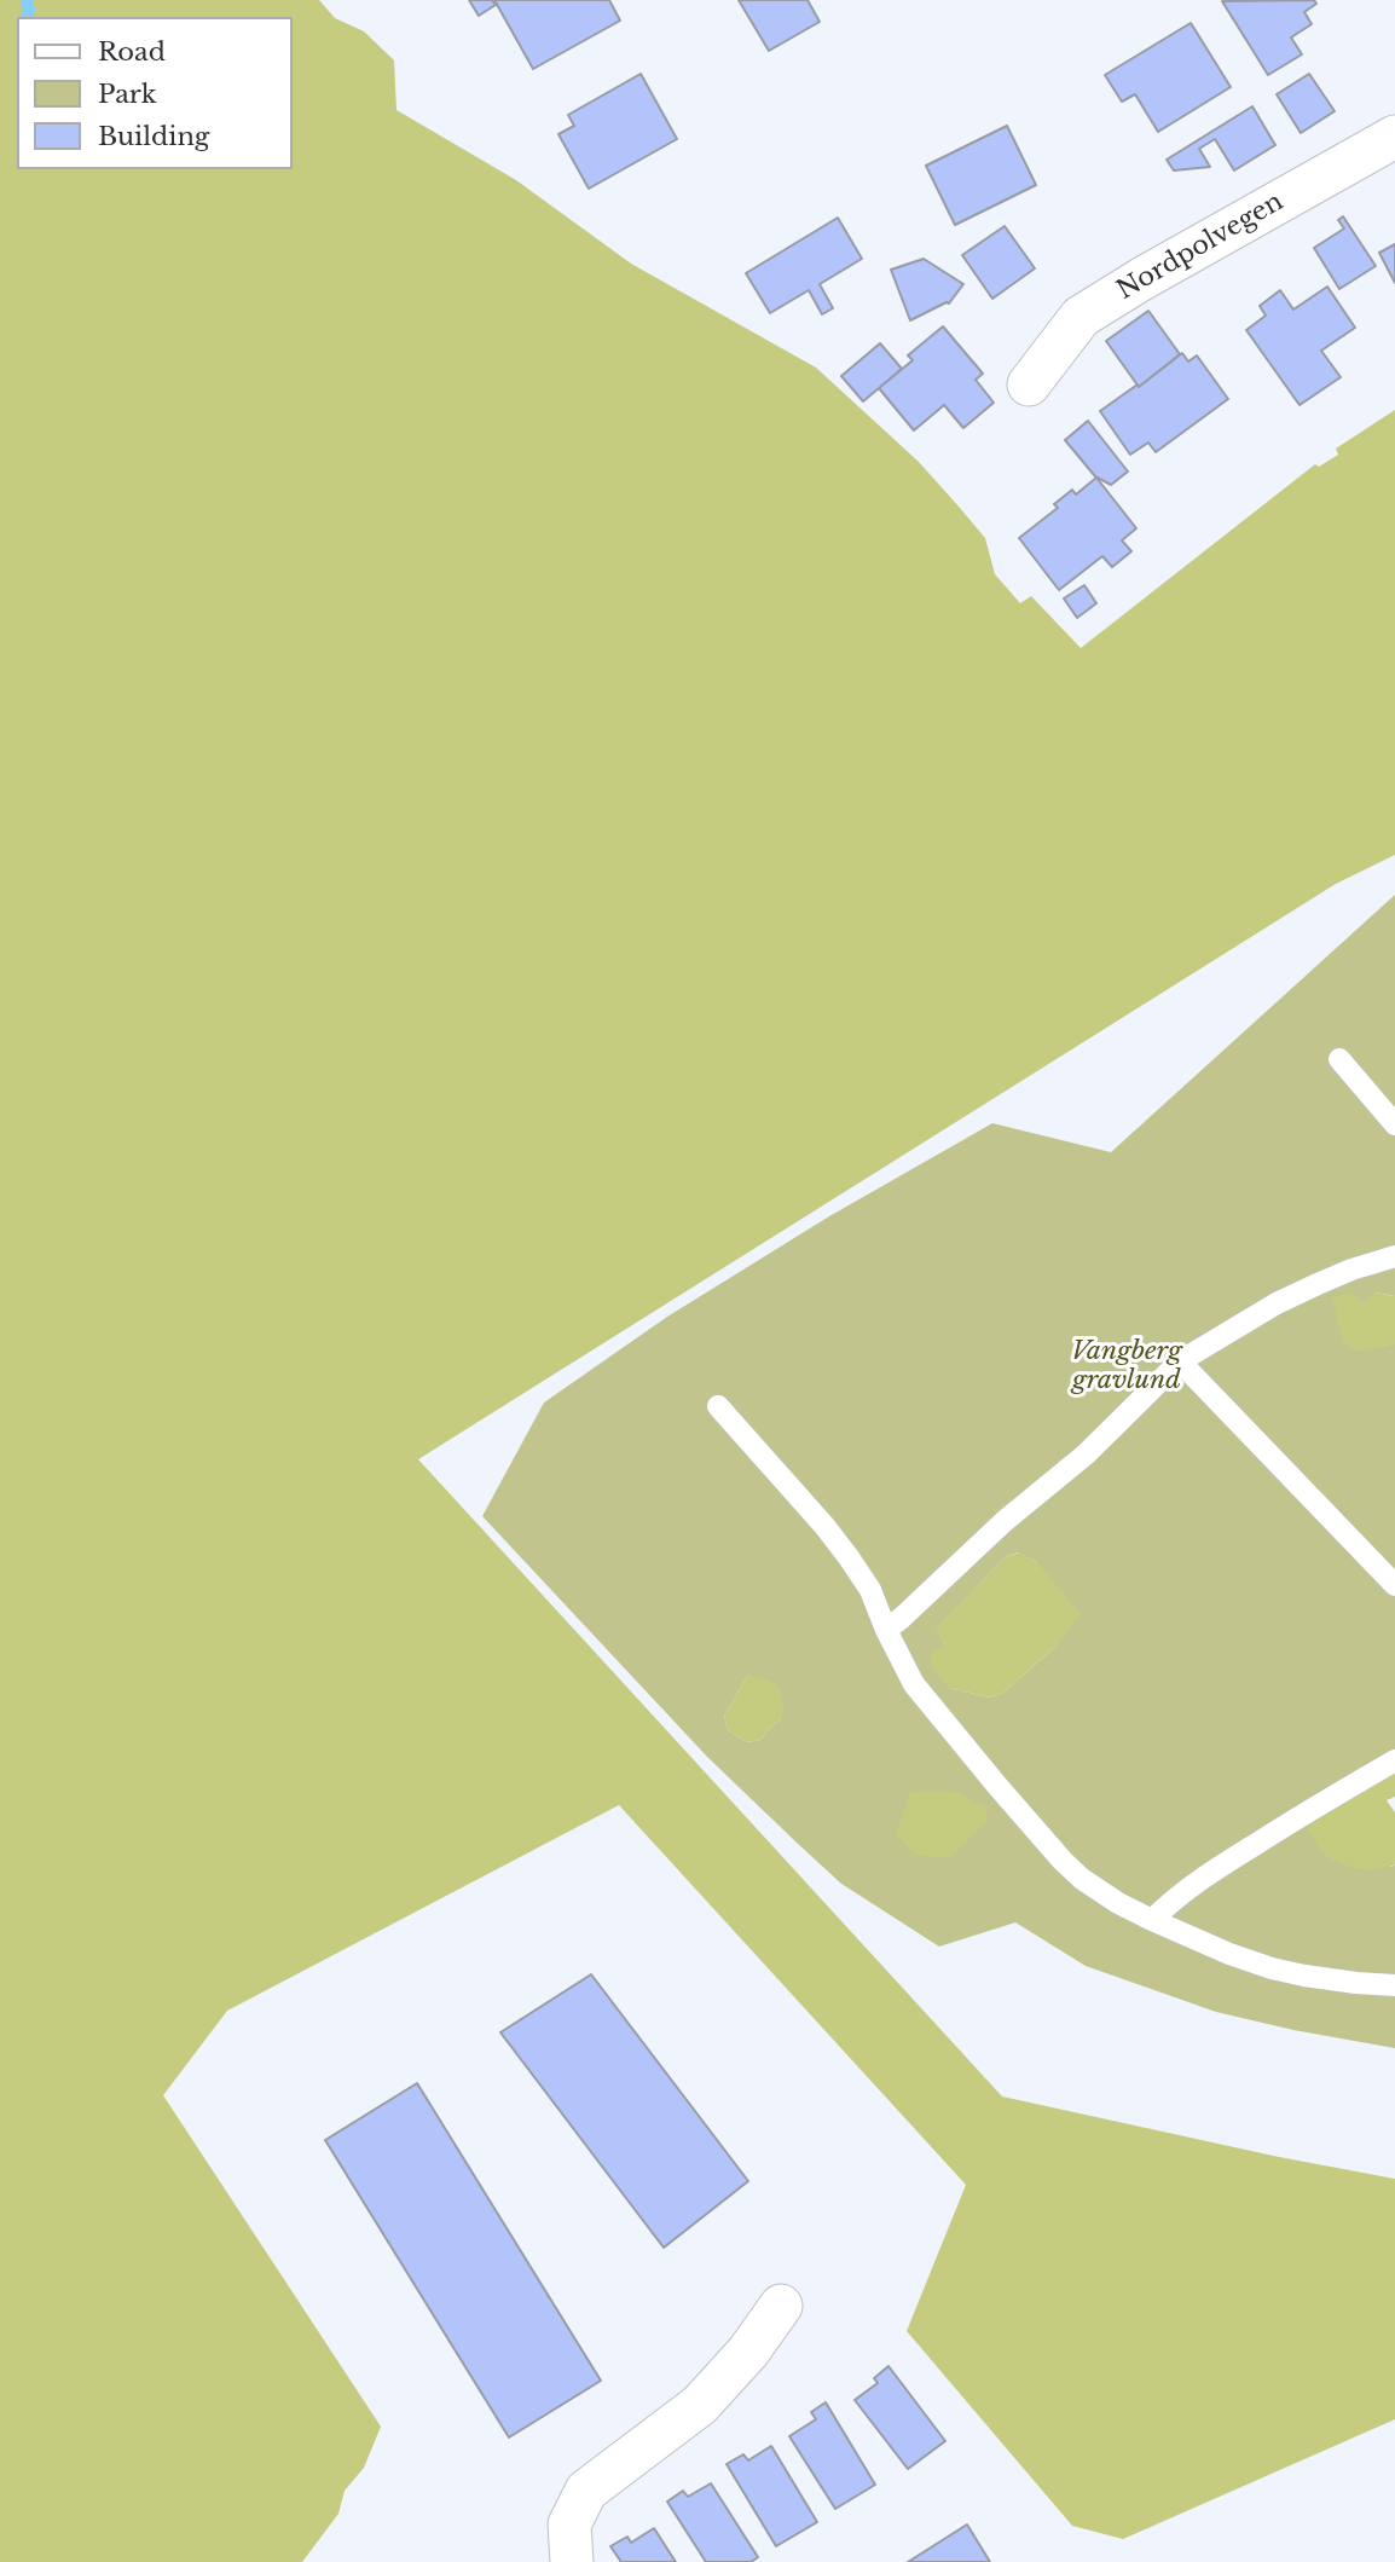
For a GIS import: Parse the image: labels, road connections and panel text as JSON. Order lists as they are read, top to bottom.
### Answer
{
  "streets": {
    "street": ["Nordpolvegen"]
  },
  "parks": ["Vangberg gravlund"],
  "legend": ["Road", "Park", "Building"]
}
